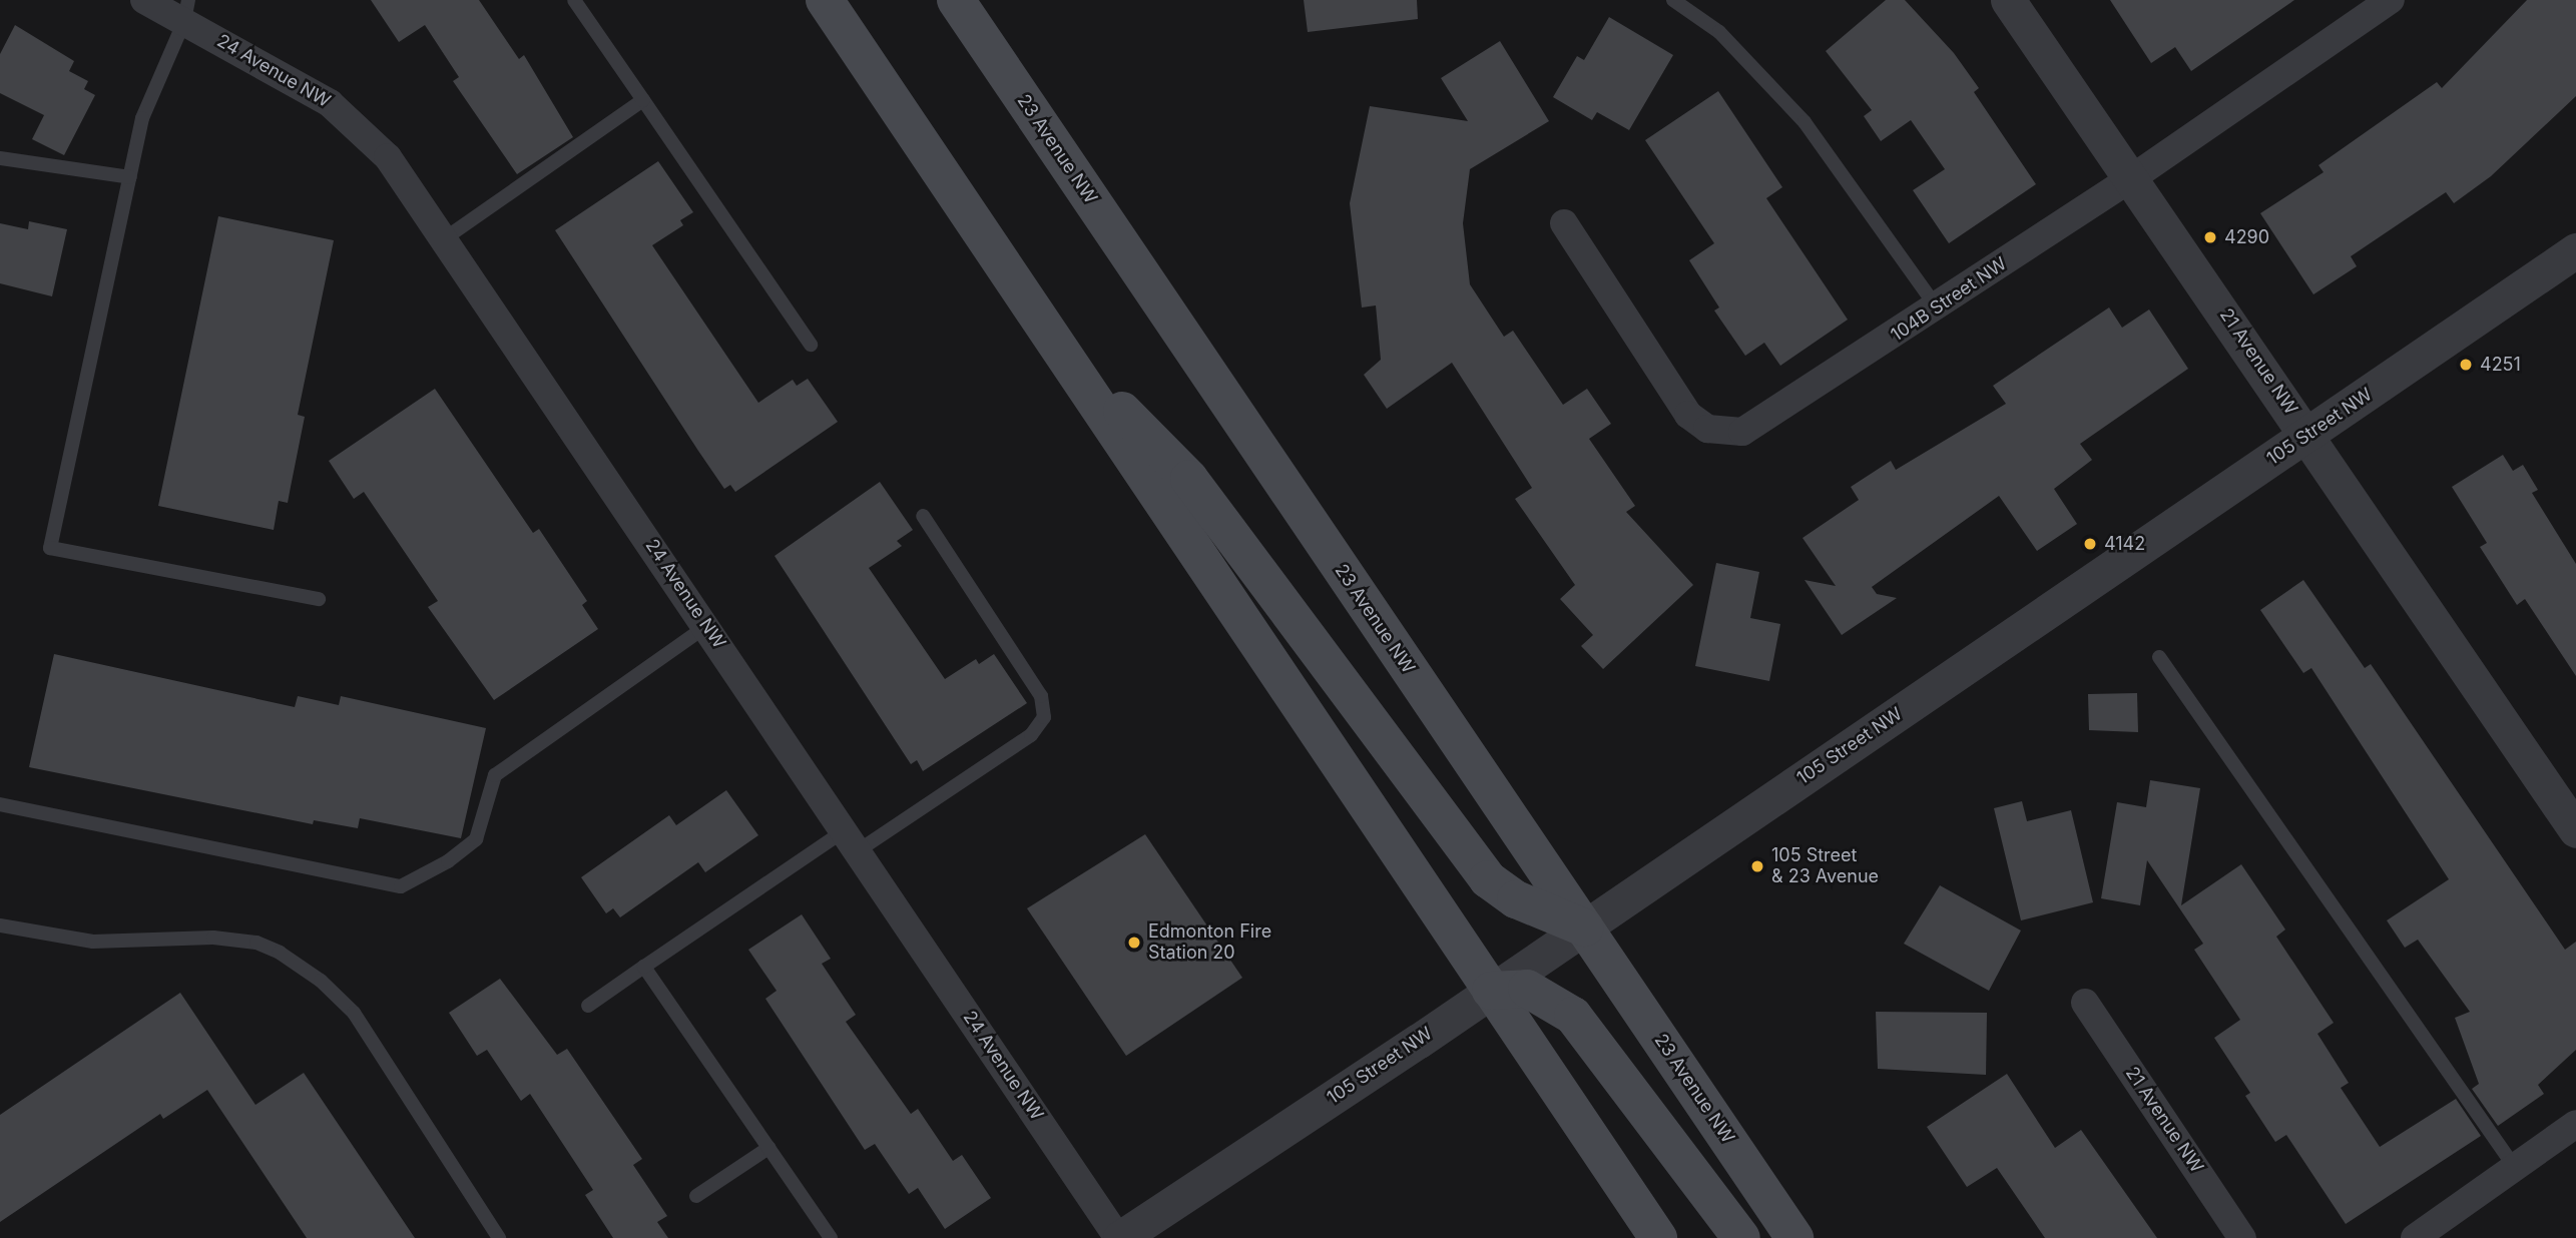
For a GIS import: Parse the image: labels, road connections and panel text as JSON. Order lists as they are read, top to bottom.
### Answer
{
  "streets": {
    "main road": ["23 Avenue NW"],
    "street": [
      "24 Avenue NW",
      "104B Street NW",
      "21 Avenue NW",
      "105 Street NW"
    ]
  },
  "crossings": [
    ["24 Avenue NW", "105 Street NW"],
    ["23 Avenue NW", "105 Street NW"],
    ["104B Street NW", "21 Avenue NW"],
    ["21 Avenue NW", "105 Street NW"]
  ],
  "places": [
    "4290",
    "4251",
    "4142",
    "105 Street & 23 Avenue",
    "Edmonton Fire Station 20"
  ]
}
